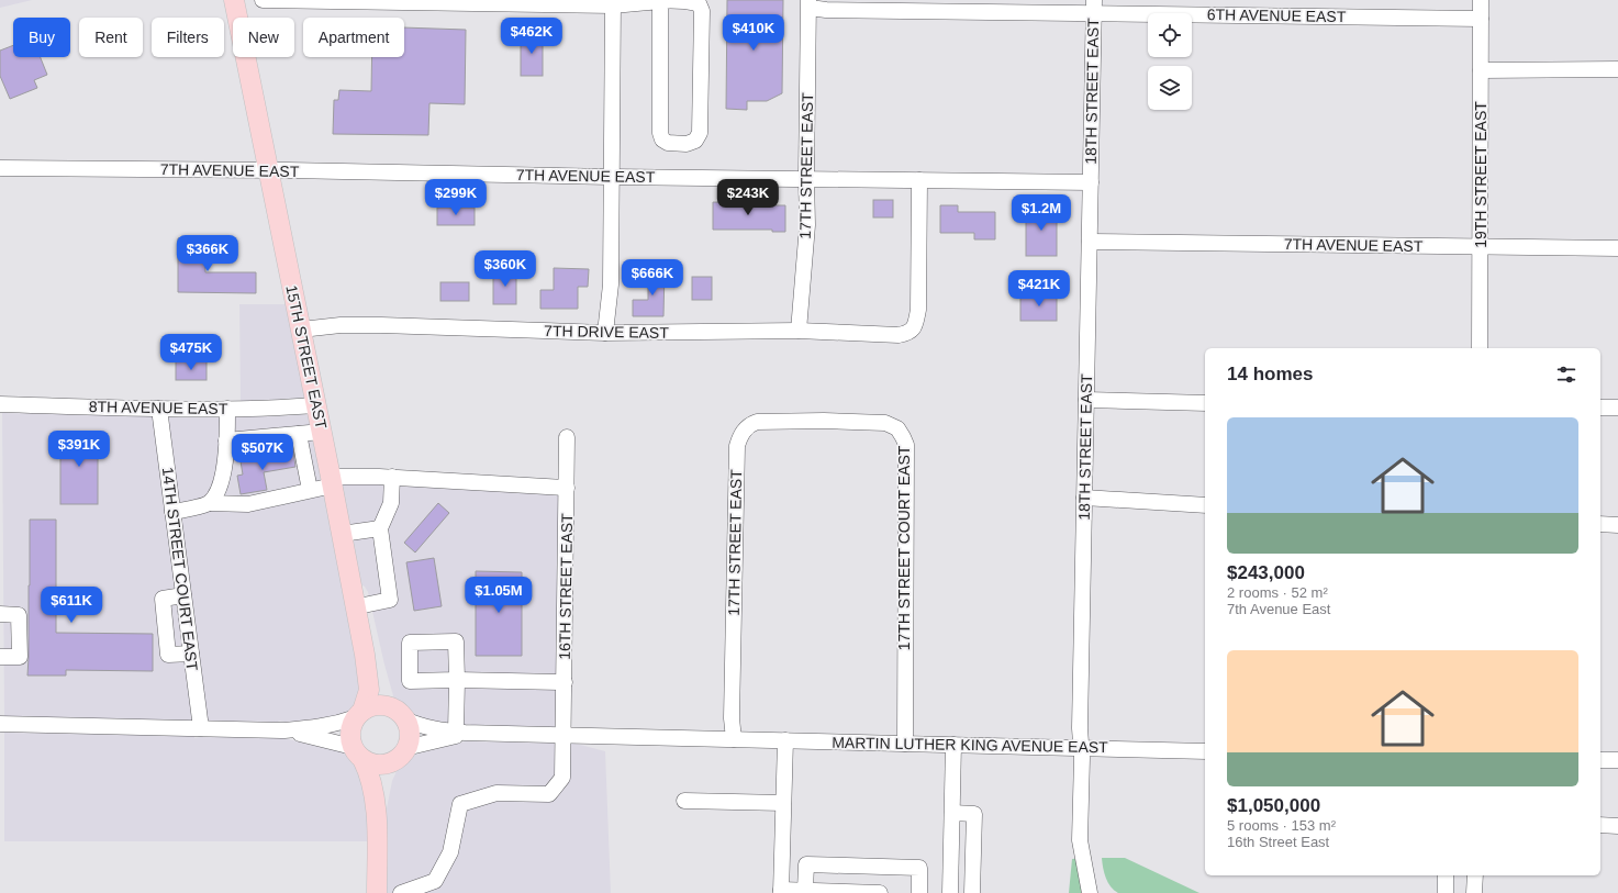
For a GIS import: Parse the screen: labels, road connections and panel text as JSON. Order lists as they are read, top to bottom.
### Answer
{
  "streets": {
    "main road": ["15TH STREET EAST"],
    "street": [
      "6TH AVENUE EAST",
      "18TH STREET EAST",
      "17TH STREET EAST",
      "7TH AVENUE EAST",
      "19TH STREET EAST",
      "7TH DRIVE EAST",
      "8TH AVENUE EAST",
      "17TH STREET COURT EAST",
      "14TH STREET COURT EAST",
      "16TH STREET EAST",
      "MARTIN LUTHER KING AVENUE EAST"
    ]
  },
  "crossings": [
    ["6TH AVENUE EAST", "18TH STREET EAST"],
    ["6TH AVENUE EAST", "17TH STREET EAST"],
    ["6TH AVENUE EAST", "19TH STREET EAST"],
    ["18TH STREET EAST", "7TH AVENUE EAST"],
    ["18TH STREET EAST", "MARTIN LUTHER KING AVENUE EAST"],
    ["17TH STREET EAST", "7TH AVENUE EAST"],
    ["17TH STREET EAST", "7TH DRIVE EAST"],
    ["17TH STREET EAST", "17TH STREET COURT EAST"],
    ["17TH STREET EAST", "MARTIN LUTHER KING AVENUE EAST"],
    ["7TH AVENUE EAST", "19TH STREET EAST"],
    ["7TH AVENUE EAST", "7TH DRIVE EAST"],
    ["7TH AVENUE EAST", "15TH STREET EAST"],
    ["7TH DRIVE EAST", "15TH STREET EAST"],
    ["15TH STREET EAST", "8TH AVENUE EAST"],
    ["8TH AVENUE EAST", "14TH STREET COURT EAST"],
    ["17TH STREET COURT EAST", "MARTIN LUTHER KING AVENUE EAST"],
    ["16TH STREET EAST", "MARTIN LUTHER KING AVENUE EAST"]
  ],
  "page": {
    "price": [
      "$410K",
      "$462K",
      "$299K",
      "$243K",
      "$1.2M",
      "$366K",
      "$360K",
      "$666K",
      "$421K",
      "$475K",
      "$391K",
      "$507K",
      "$1.05M",
      "$611K"
    ],
    "chip": [
      "Buy",
      "Rent",
      "Filters",
      "New",
      "Apartment"
    ],
    "heading": "14 homes",
    "list": [
      {
        "name": "$243,000",
        "note": "2 rooms · 52 m² · 7th Avenue East"
      },
      {
        "name": "$1,050,000",
        "note": "5 rooms · 153 m² · 16th Street East"
      }
    ]
  }
}
